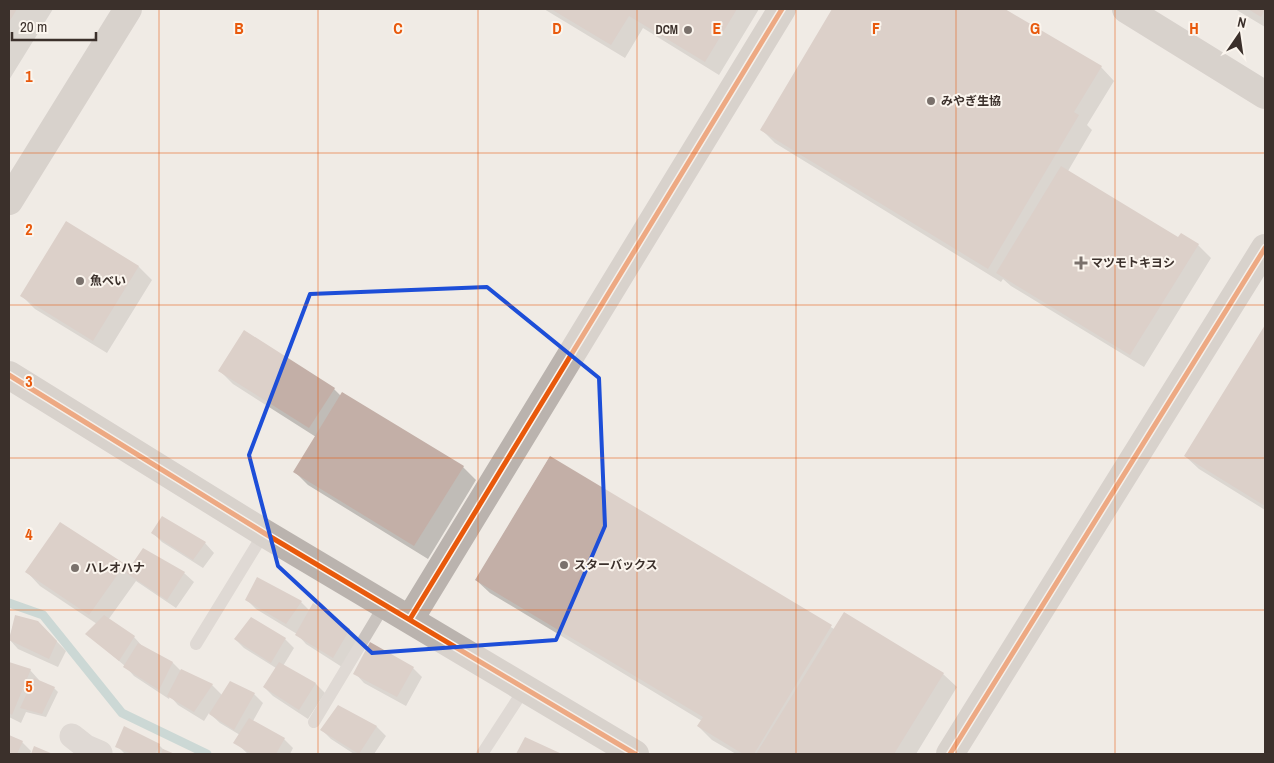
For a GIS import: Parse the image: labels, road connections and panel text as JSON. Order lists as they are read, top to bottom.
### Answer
{
  "places": {
    "other": [
      "DCM",
      "みやぎ生協",
      "魚べい",
      "スターバックス",
      "ハレオハナ"
    ],
    "health": ["マツモトキヨシ"]
  },
  "scale_bar": "20 m",
  "north": "top",
  "grid": {
    "columns": [
      "B",
      "C",
      "D",
      "E",
      "F",
      "G",
      "H"
    ],
    "rows": [
      "1",
      "2",
      "3",
      "4",
      "5"
    ]
  }
}
